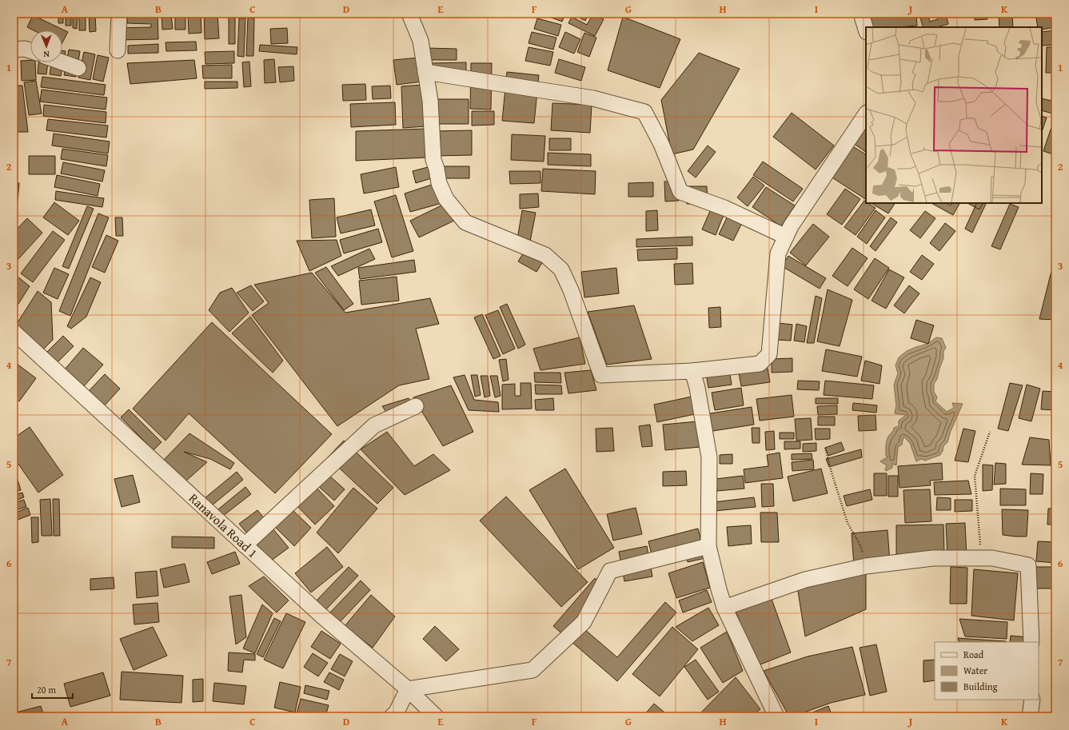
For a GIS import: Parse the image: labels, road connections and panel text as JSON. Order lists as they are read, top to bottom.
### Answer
{
  "streets": {
    "street": ["Ranavola Road 1"]
  },
  "legend": ["Road", "Water", "Building"],
  "scale_bar": "20 m",
  "north": "bottom",
  "grid": {
    "columns": [
      "A",
      "B",
      "C",
      "D",
      "E",
      "F",
      "G",
      "H",
      "I",
      "J",
      "K"
    ],
    "rows": [
      "1",
      "2",
      "3",
      "4",
      "5",
      "6",
      "7"
    ]
  }
}
